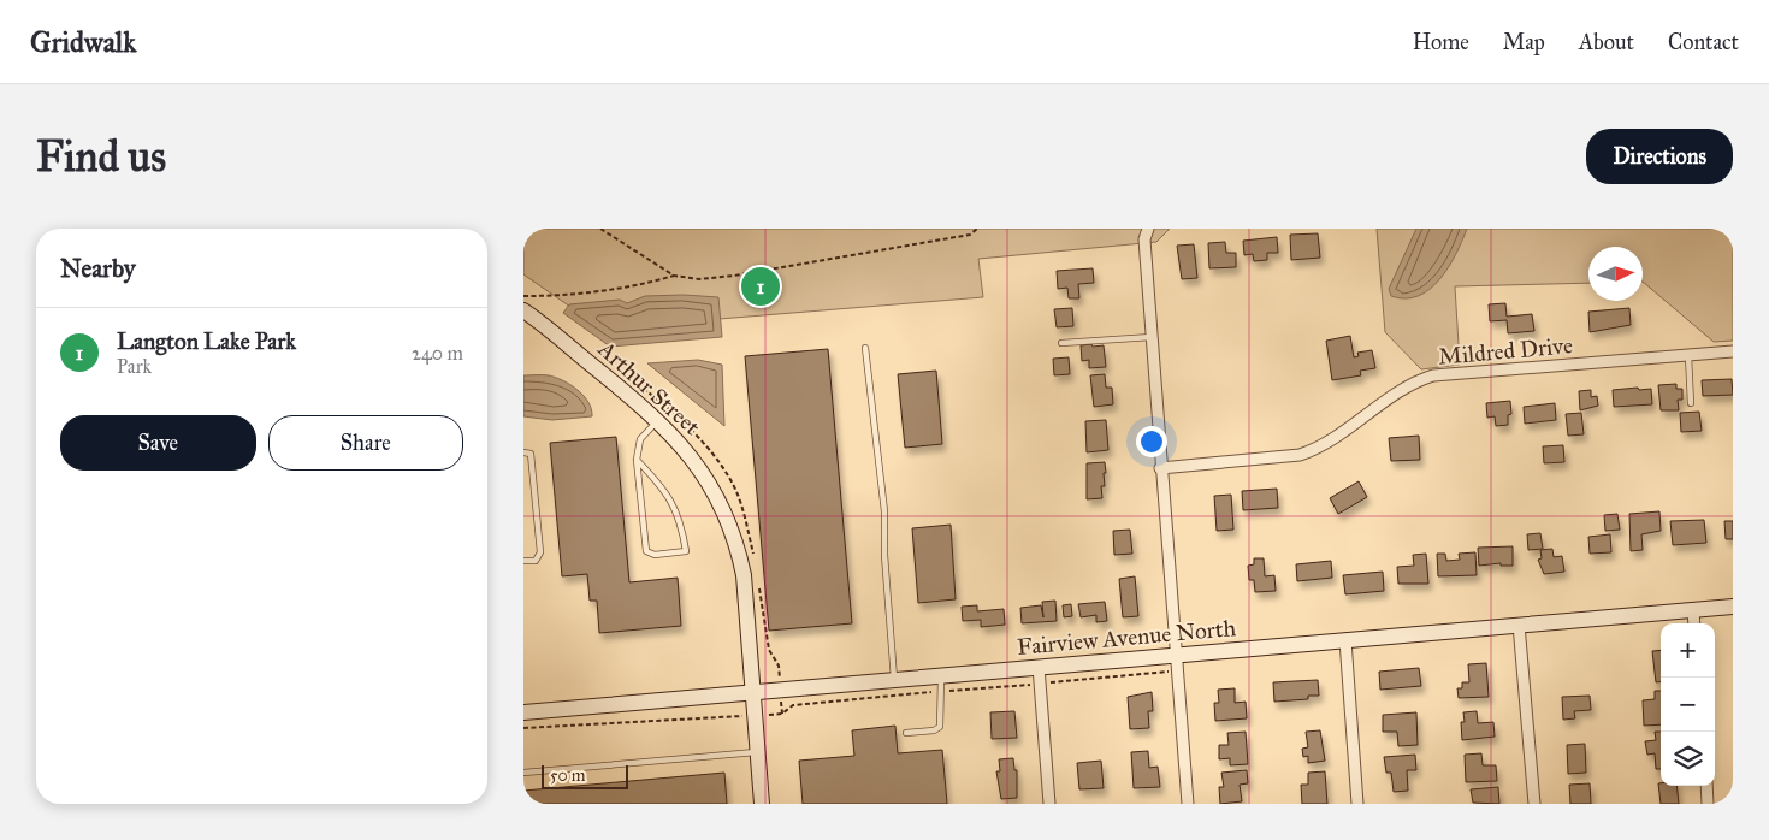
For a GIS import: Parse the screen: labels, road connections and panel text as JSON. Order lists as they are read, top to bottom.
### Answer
{
  "streets": {
    "street": ["Mildred Drive", "Arthur Street", "Fairview Avenue North"]
  },
  "crossings": [
    ["Arthur Street", "Fairview Avenue North"]
  ],
  "scale_bar": "50 m",
  "north": "right",
  "page": {
    "header": "Gridwalk",
    "nav": [
      "Home",
      "Map",
      "About",
      "Contact"
    ],
    "buttons": [
      "Directions",
      ["Save", "Share"]
    ],
    "title": "Find us",
    "heading": "Nearby",
    "pins": "1",
    "list": [
      {
        "mark": "1",
        "name": "Langton Lake Park",
        "note": "Park",
        "value": "240 m"
      }
    ],
    "map_buttons": ["+", "−"],
    "scale": "50 m"
  }
}
